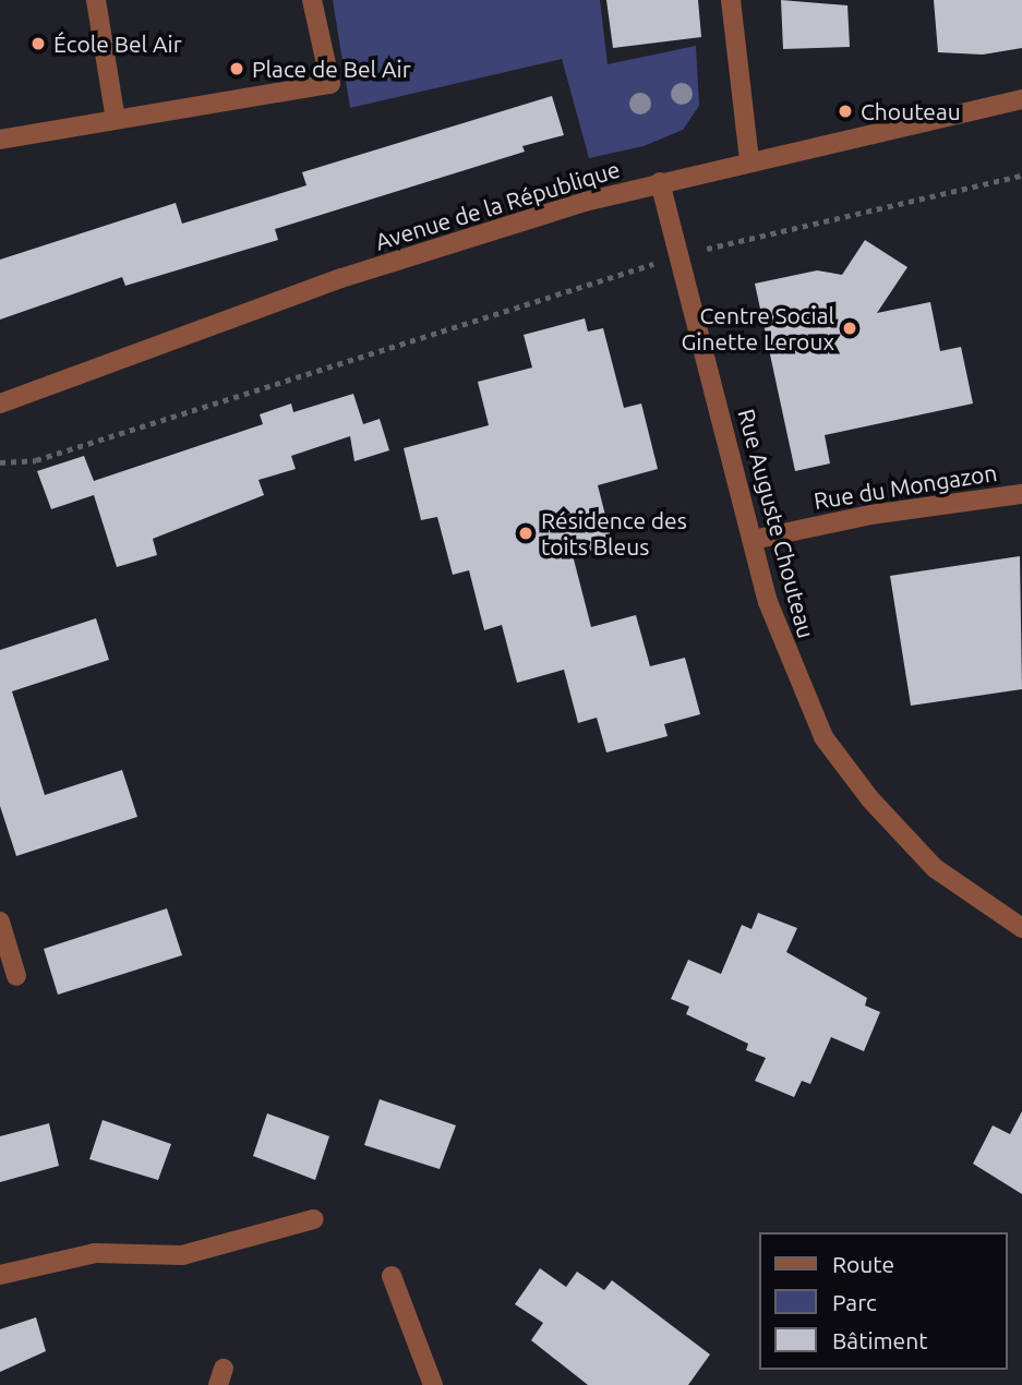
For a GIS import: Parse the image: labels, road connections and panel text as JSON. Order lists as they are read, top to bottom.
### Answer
{
  "streets": {
    "street": ["Avenue de la République", "Rue du Mongazon", "Rue Auguste Chouteau"]
  },
  "crossings": [
    ["Avenue de la République", "Rue Auguste Chouteau"],
    ["Rue du Mongazon", "Rue Auguste Chouteau"]
  ],
  "places": [
    "École Bel Air",
    "Place de Bel Air",
    "Chouteau",
    "Centre Social Ginette Leroux",
    "Résidence des toits Bleus"
  ],
  "legend": ["Route", "Parc", "Bâtiment"]
}
